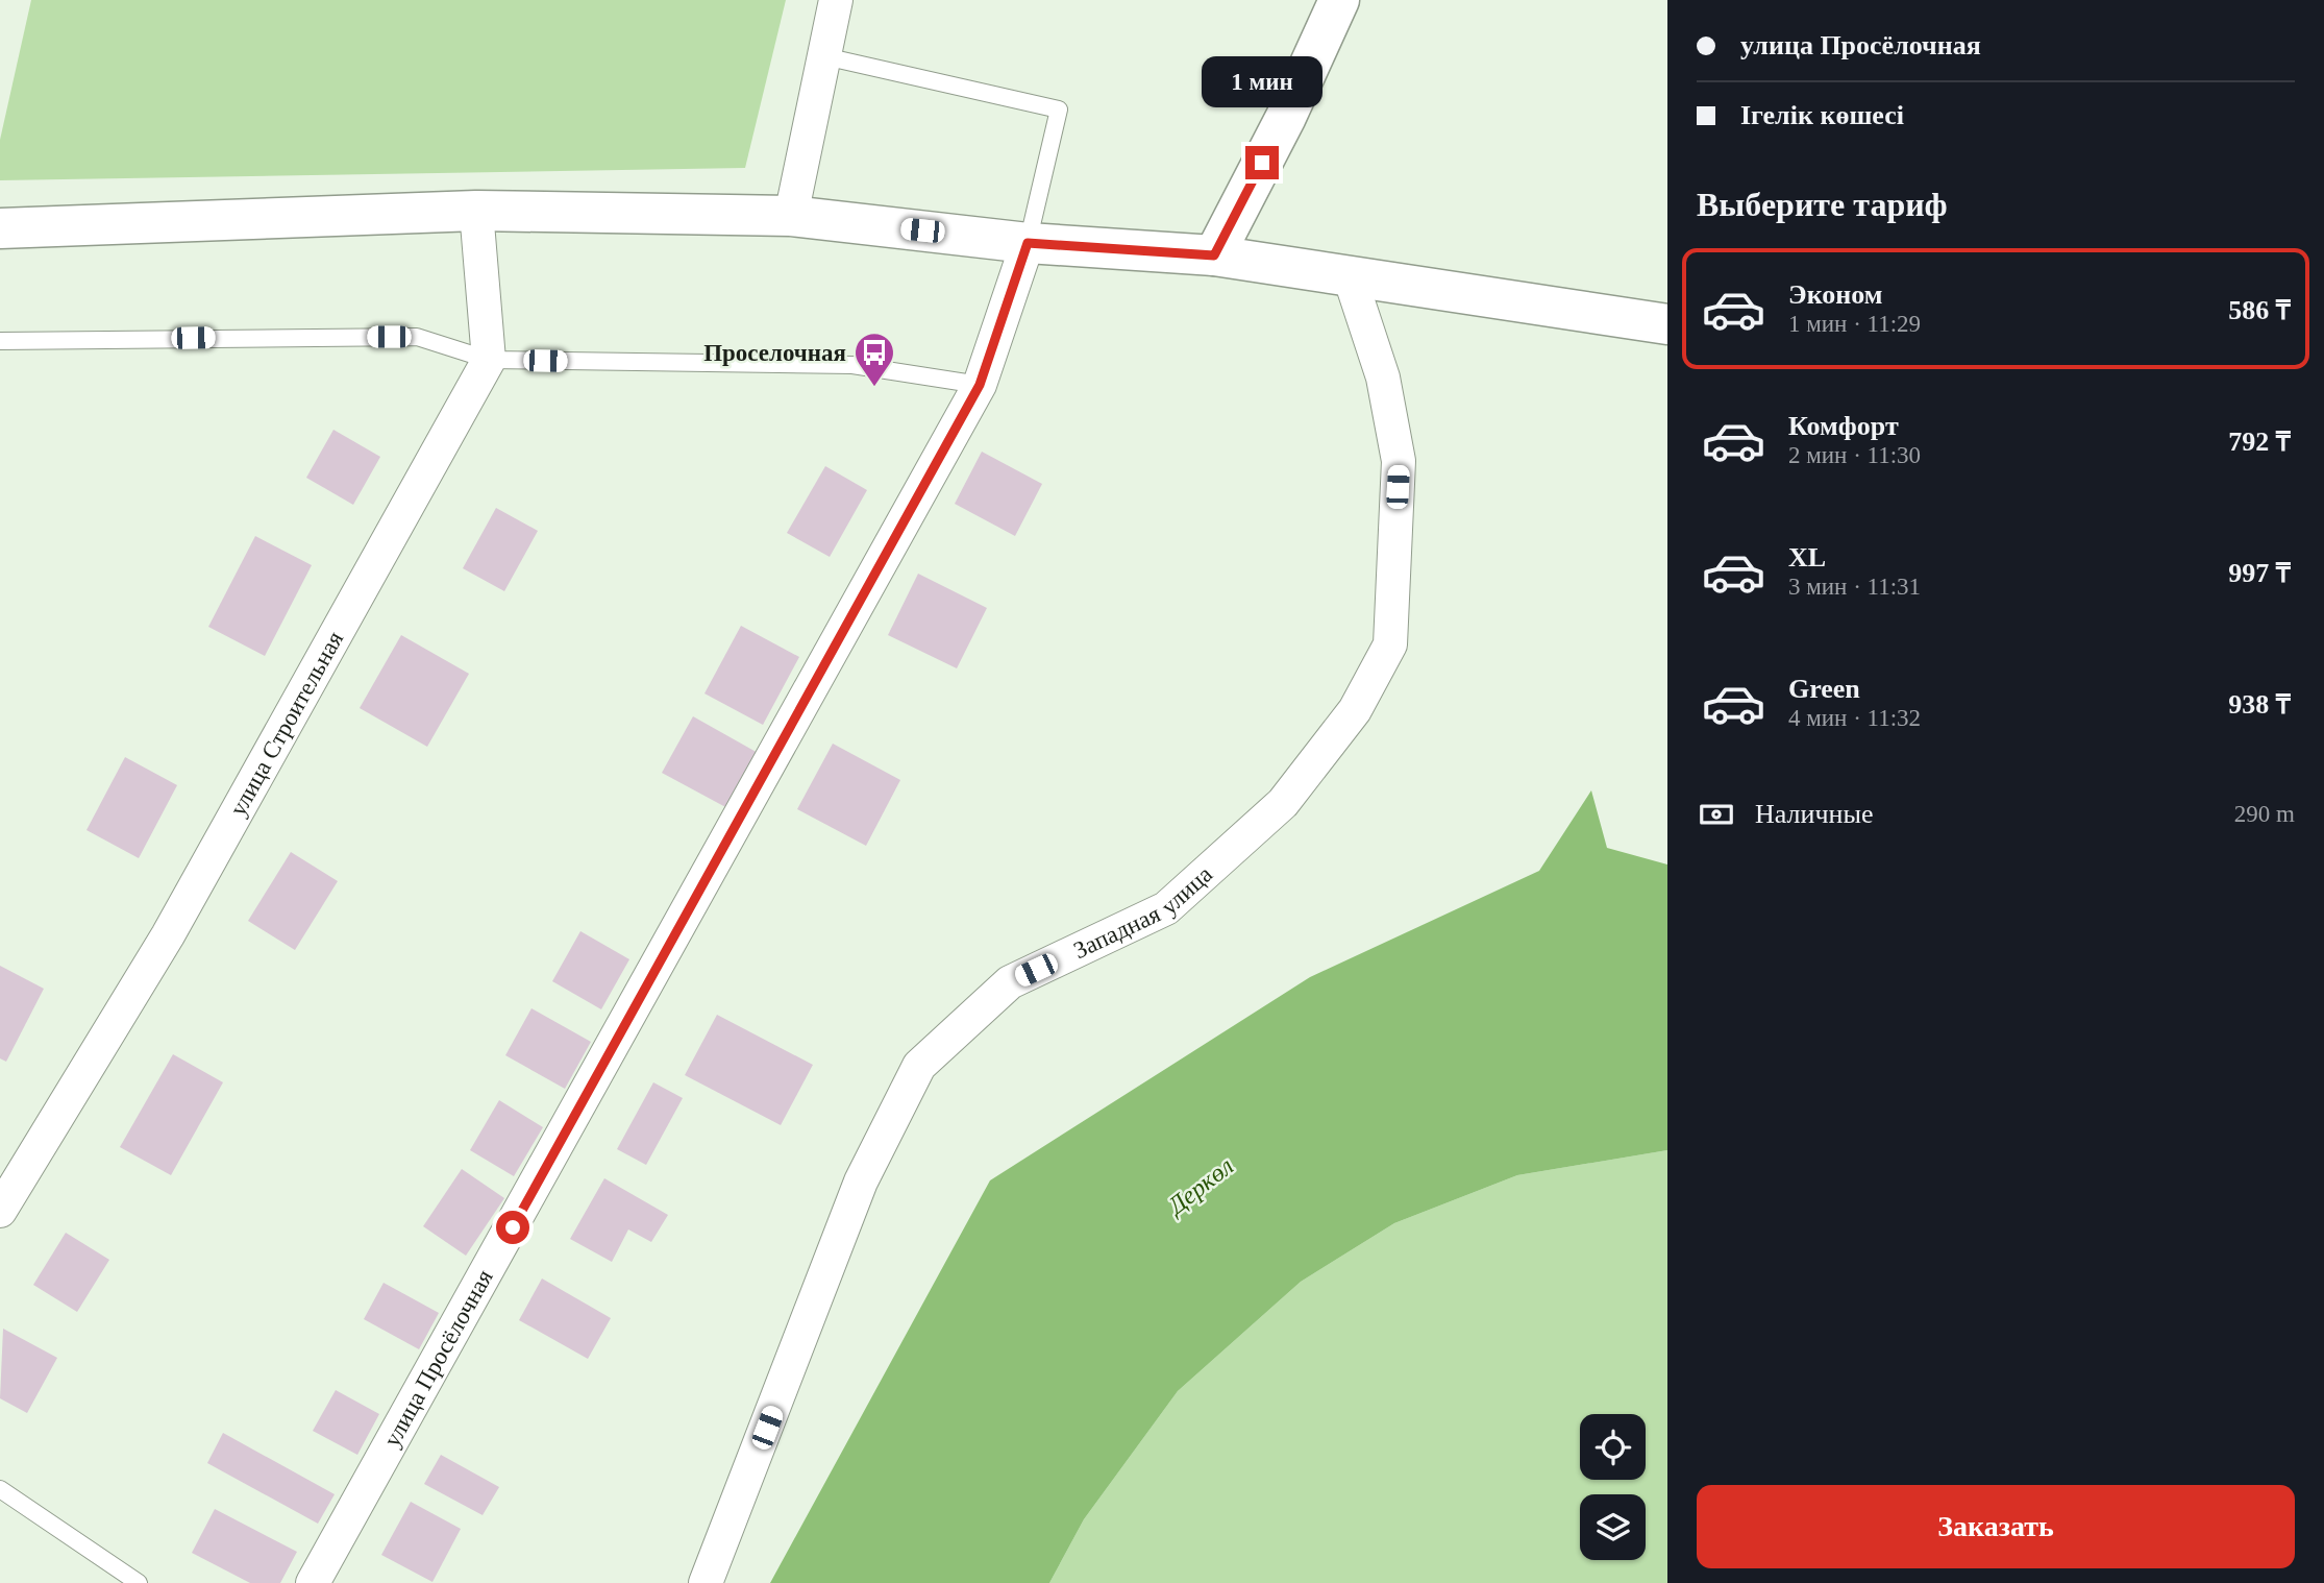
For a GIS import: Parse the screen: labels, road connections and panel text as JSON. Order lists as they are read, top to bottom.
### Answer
{
  "streets": {
    "street": ["улица Строительная", "Западная улица", "улица Просёлочная"]
  },
  "water": ["Деркөл"],
  "places": {
    "bus stop": ["Проселочная"]
  },
  "page": {
    "banner": ["улица Просёлочная", "Ігелік көшесі"],
    "bubble": "1 мин",
    "heading": "Выберите тариф",
    "list": [
      {
        "name": "Эконом",
        "note": "1 мин · 11:29",
        "value": "586 ₸"
      },
      {
        "name": "Комфорт",
        "note": "2 мин · 11:30",
        "value": "792 ₸"
      },
      {
        "name": "XL",
        "note": "3 мин · 11:31",
        "value": "997 ₸"
      },
      {
        "name": "Green",
        "note": "4 мин · 11:32",
        "value": "938 ₸"
      }
    ],
    "pay": ["Наличные", "290 m"],
    "buttons": "Заказать"
  }
}
